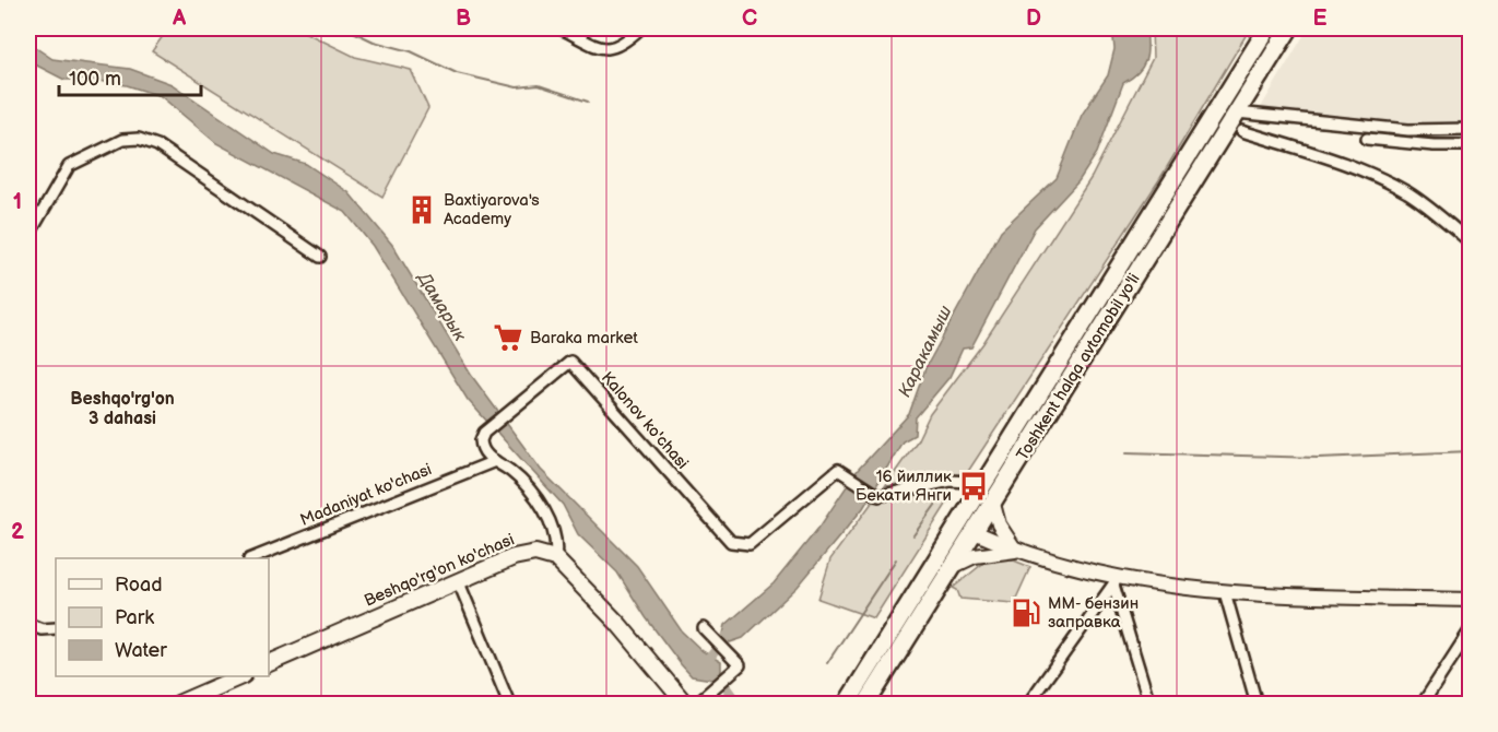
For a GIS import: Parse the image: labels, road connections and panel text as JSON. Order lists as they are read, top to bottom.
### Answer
{
  "streets": {
    "highway": ["Toshkent halqa avtomobil yo'li"],
    "main road": ["Beshqo'rg'on ko'chasi"],
    "street": ["Kalonov ko'chasi", "Madaniyat ko'chasi"]
  },
  "crossings": [
    ["Toshkent halqa avtomobil yo'li", "Kalonov ko'chasi"],
    ["Kalonov ko'chasi", "Madaniyat ko'chasi"],
    ["Kalonov ko'chasi", "Beshqo'rg'on ko'chasi"]
  ],
  "districts": ["Beshqo'rg'on 3 dahasi"],
  "water": ["Дамарык", "Каракамыш"],
  "places": {
    "building": ["Baxtiyarova's Academy"],
    "supermarket": ["Baraka market"],
    "bus stop": ["16 йиллик Бекати Янги"],
    "fuel station": ["ММ- бензин заправка"]
  },
  "legend": ["Road", "Park", "Water"],
  "scale_bar": "100 m",
  "grid": {
    "columns": [
      "A",
      "B",
      "C",
      "D",
      "E"
    ],
    "rows": ["1", "2"]
  }
}
